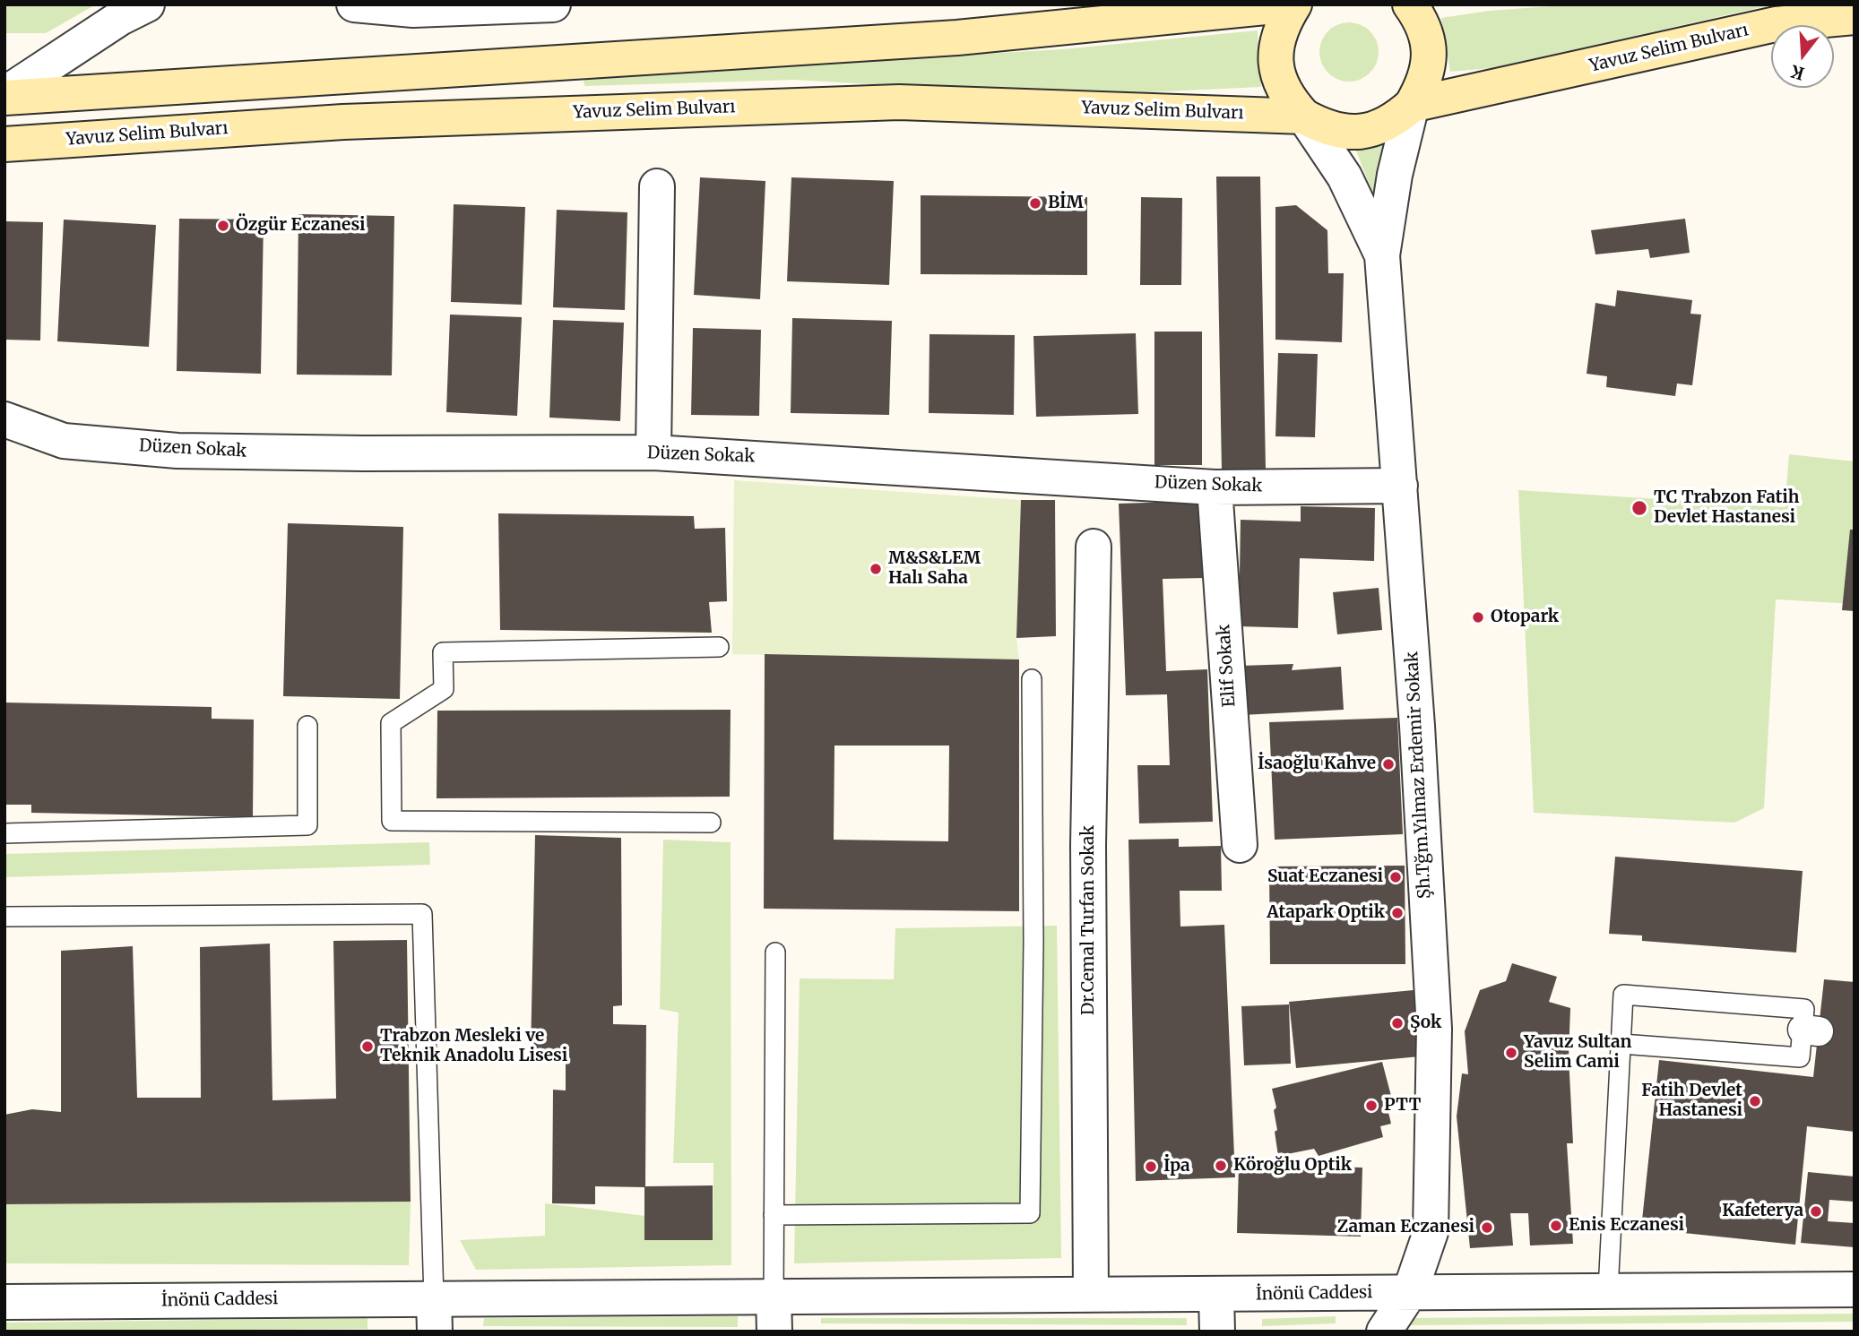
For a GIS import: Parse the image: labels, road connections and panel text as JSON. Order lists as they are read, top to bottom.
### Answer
{
  "streets": {
    "main road": ["Yavuz Selim Bulvarı"],
    "street": [
      "Düzen Sokak",
      "Elif Sokak",
      "Şh.Tğm.Yılmaz Erdemir Sokak",
      "Dr.Cemal Turfan Sokak",
      "İnönü Caddesi"
    ]
  },
  "crossings": [
    ["Yavuz Selim Bulvarı", "Şh.Tğm.Yılmaz Erdemir Sokak"],
    ["Düzen Sokak", "Elif Sokak"],
    ["Düzen Sokak", "Şh.Tğm.Yılmaz Erdemir Sokak"],
    ["Şh.Tğm.Yılmaz Erdemir Sokak", "İnönü Caddesi"],
    ["Dr.Cemal Turfan Sokak", "İnönü Caddesi"]
  ],
  "places": [
    "BİM",
    "Özgür Eczanesi",
    "TC Trabzon Fatih Devlet Hastanesi",
    "M&S&LEM Halı Saha",
    "Otopark",
    "İsaoğlu Kahve",
    "Suat Eczanesi",
    "Atapark Optik",
    "Şok",
    "Trabzon Mesleki ve Teknik Anadolu Lisesi",
    "Yavuz Sultan Selim Cami",
    "Fatih Devlet Hastanesi",
    "PTT",
    "Köroğlu Optik",
    "İpa",
    "Kafeterya",
    "Enis Eczanesi",
    "Zaman Eczanesi"
  ],
  "north": "bottom"
}
